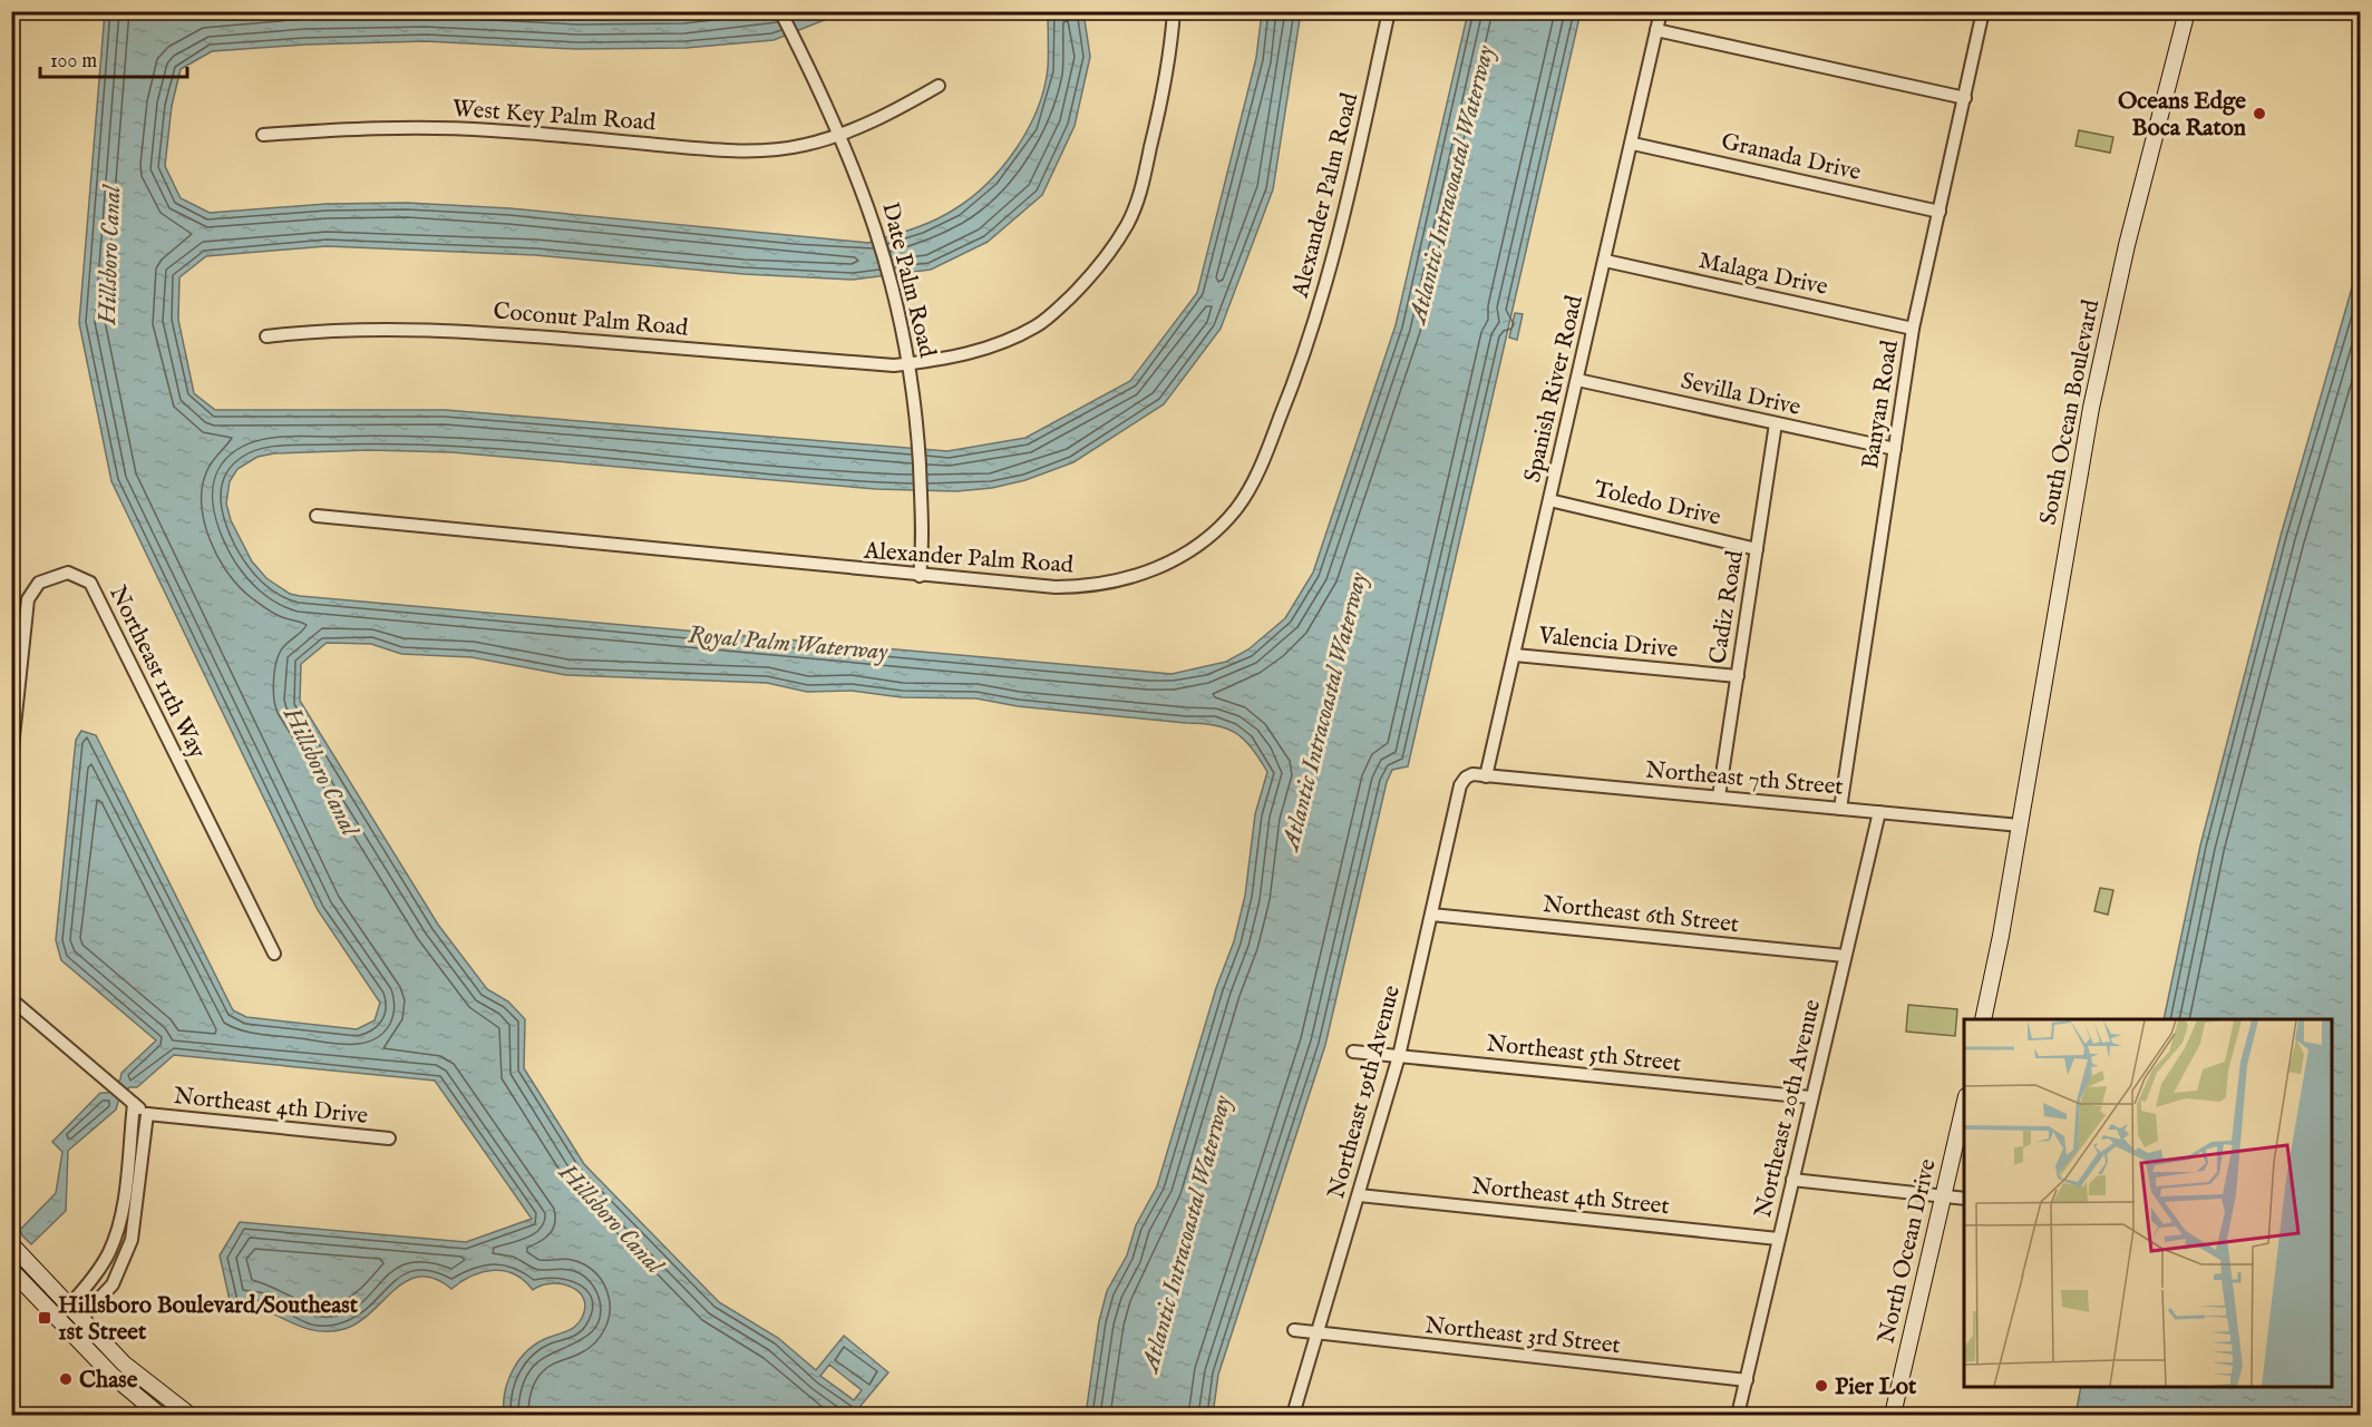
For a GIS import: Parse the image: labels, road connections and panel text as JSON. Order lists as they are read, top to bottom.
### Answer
{
  "streets": {
    "main road": ["South Ocean Boulevard", "North Ocean Drive"],
    "street": [
      "West Key Palm Road",
      "Granada Drive",
      "Alexander Palm Road",
      "Malaga Drive",
      "Date Palm Road",
      "Coconut Palm Road",
      "Spanish River Road",
      "Sevilla Drive",
      "Banyan Road",
      "Toledo Drive",
      "Cadiz Road",
      "Valencia Drive",
      "Northeast 11th Way",
      "Northeast 7th Street",
      "Northeast 6th Street",
      "Northeast 5th Street",
      "Northeast 19th Avenue",
      "Northeast 4th Drive",
      "Northeast 20th Avenue",
      "Northeast 4th Street",
      "Northeast 3rd Street"
    ]
  },
  "crossings": [
    ["West Key Palm Road", "Date Palm Road"],
    ["Granada Drive", "Spanish River Road"],
    ["Granada Drive", "Banyan Road"],
    ["Alexander Palm Road", "Date Palm Road"],
    ["Malaga Drive", "Spanish River Road"],
    ["Malaga Drive", "Banyan Road"],
    ["Date Palm Road", "Coconut Palm Road"],
    ["Spanish River Road", "Sevilla Drive"],
    ["Spanish River Road", "Toledo Drive"],
    ["Spanish River Road", "Valencia Drive"],
    ["Spanish River Road", "Northeast 7th Street"],
    ["Sevilla Drive", "Banyan Road"],
    ["Sevilla Drive", "Cadiz Road"],
    ["Banyan Road", "Northeast 7th Street"],
    ["South Ocean Boulevard", "Northeast 7th Street"],
    ["Toledo Drive", "Cadiz Road"],
    ["Cadiz Road", "Valencia Drive"],
    ["Cadiz Road", "Northeast 7th Street"],
    ["Northeast 7th Street", "Northeast 19th Avenue"],
    ["Northeast 7th Street", "Northeast 20th Avenue"],
    ["Northeast 6th Street", "Northeast 19th Avenue"],
    ["Northeast 6th Street", "Northeast 20th Avenue"],
    ["Northeast 5th Street", "Northeast 19th Avenue"],
    ["Northeast 5th Street", "Northeast 20th Avenue"],
    ["Northeast 19th Avenue", "Northeast 4th Street"],
    ["Northeast 19th Avenue", "Northeast 3rd Street"],
    ["Northeast 20th Avenue", "Northeast 4th Street"],
    ["Northeast 20th Avenue", "Northeast 3rd Street"]
  ],
  "water": ["Atlantic Intracoastal Waterway", "Hillsboro Canal", "Royal Palm Waterway"],
  "places": {
    "other": ["Oceans Edge Boca Raton", "Chase", "Pier Lot"],
    "transit": ["Hillsboro Boulevard/Southeast 1st Street"]
  },
  "scale_bar": "100 m"
}
